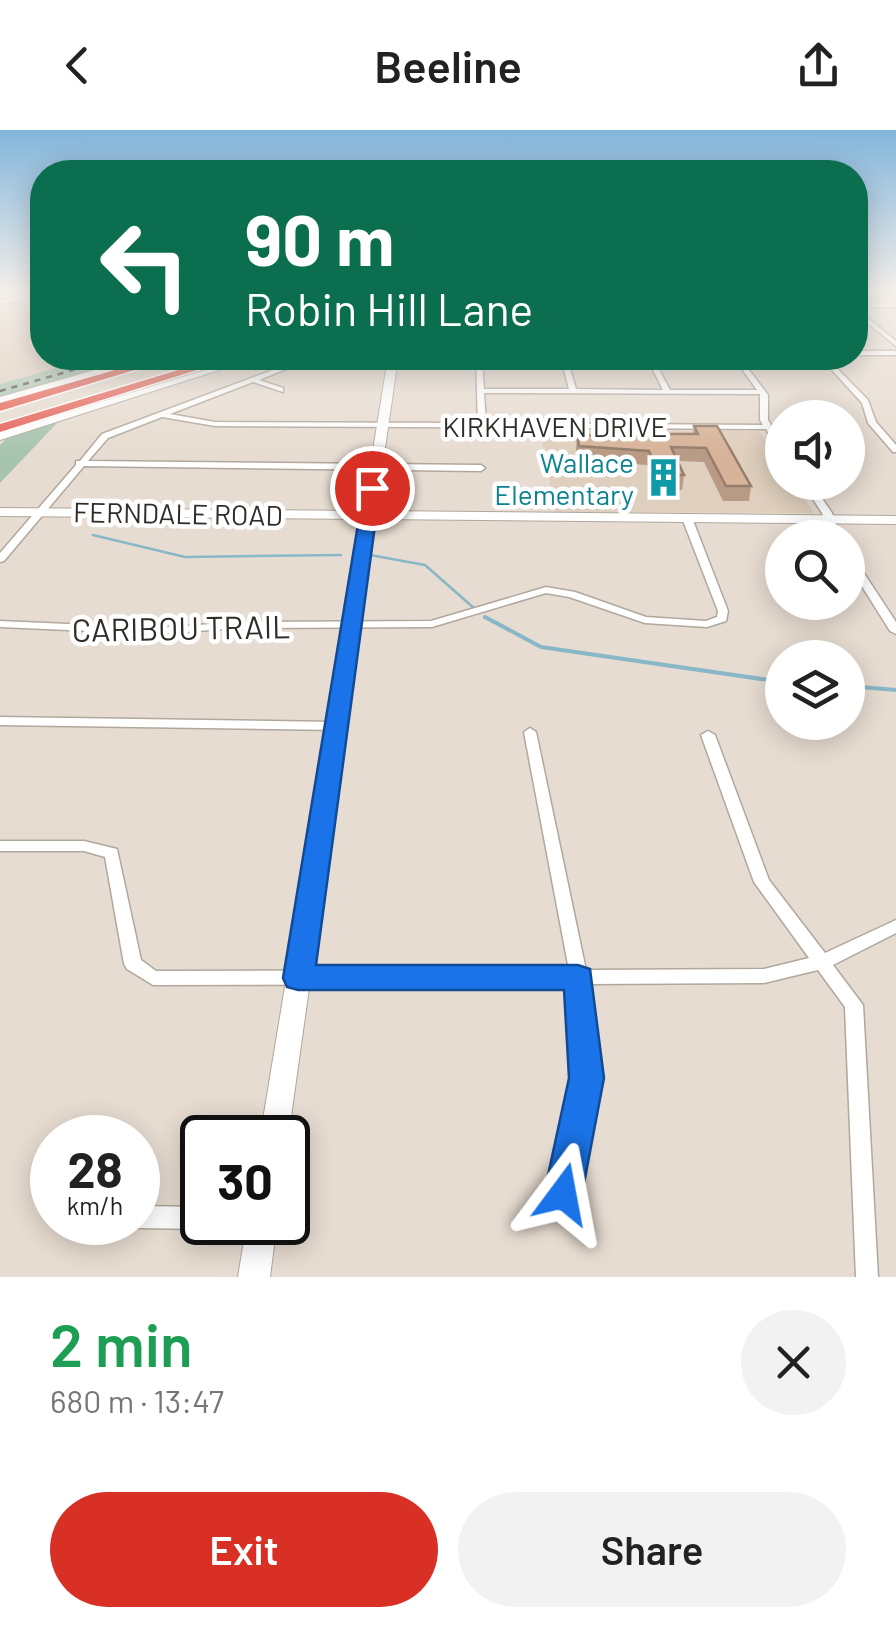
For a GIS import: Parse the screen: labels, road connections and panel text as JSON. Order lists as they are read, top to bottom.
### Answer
{
  "streets": {
    "street": ["KIRKHAVEN DRIVE", "FERNDALE ROAD", "CARIBOU TRAIL"]
  },
  "crossings": [
    ["FERNDALE ROAD", "CARIBOU TRAIL"]
  ],
  "places": {
    "building": ["Wallace Elementary"]
  },
  "page": {
    "header": "Beeline",
    "turn": ["90 m", "Robin Hill Lane"],
    "speed": "28 km/h",
    "limit": "30",
    "heading": ["2 min", "680 m · 13:47"],
    "buttons": ["Exit", "Share"]
  }
}
